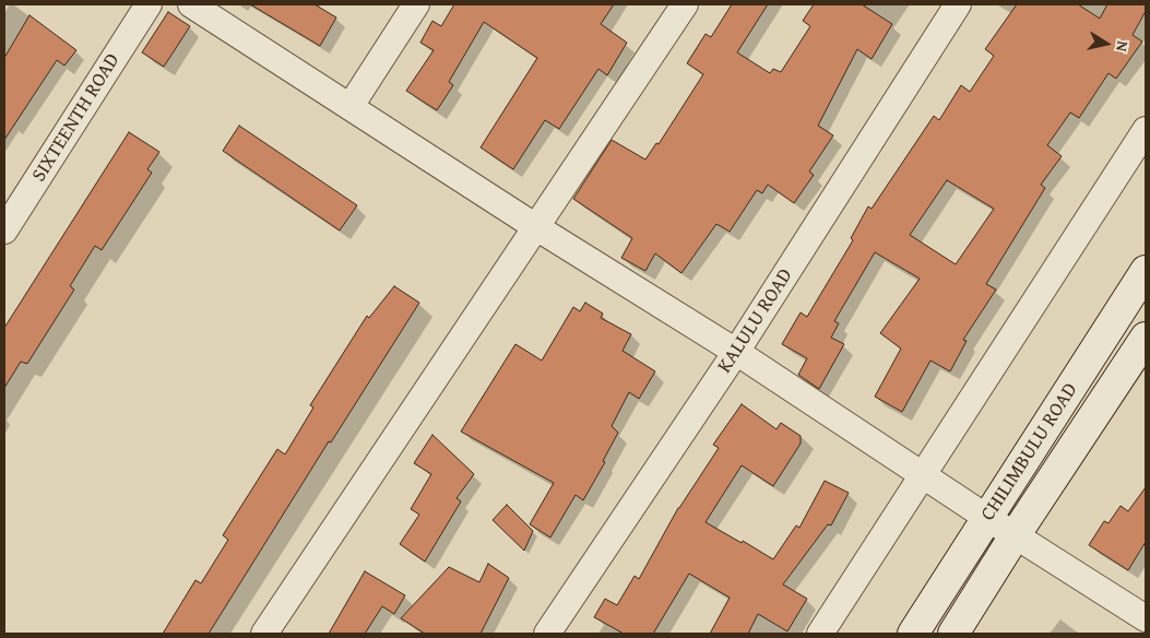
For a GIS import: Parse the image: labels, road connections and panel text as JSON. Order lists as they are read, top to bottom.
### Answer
{
  "streets": {
    "main road": ["CHILIMBULU ROAD"],
    "street": ["SIXTEENTH ROAD", "KALULU ROAD"]
  },
  "north": "right"
}
